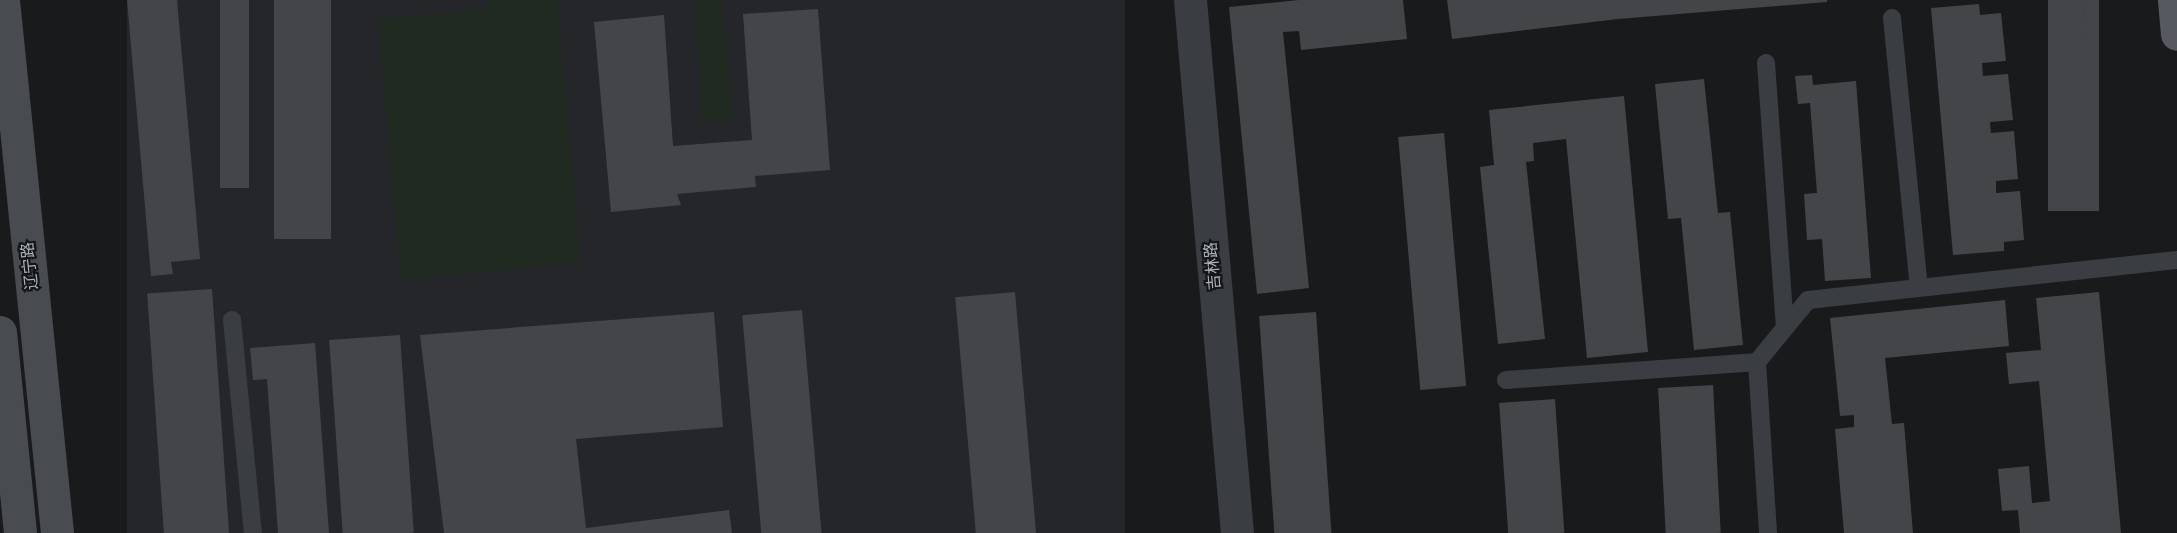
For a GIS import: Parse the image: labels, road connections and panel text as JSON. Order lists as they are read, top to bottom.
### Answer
{
  "streets": {
    "main road": ["辽宁路"],
    "street": ["吉林路"]
  }
}
